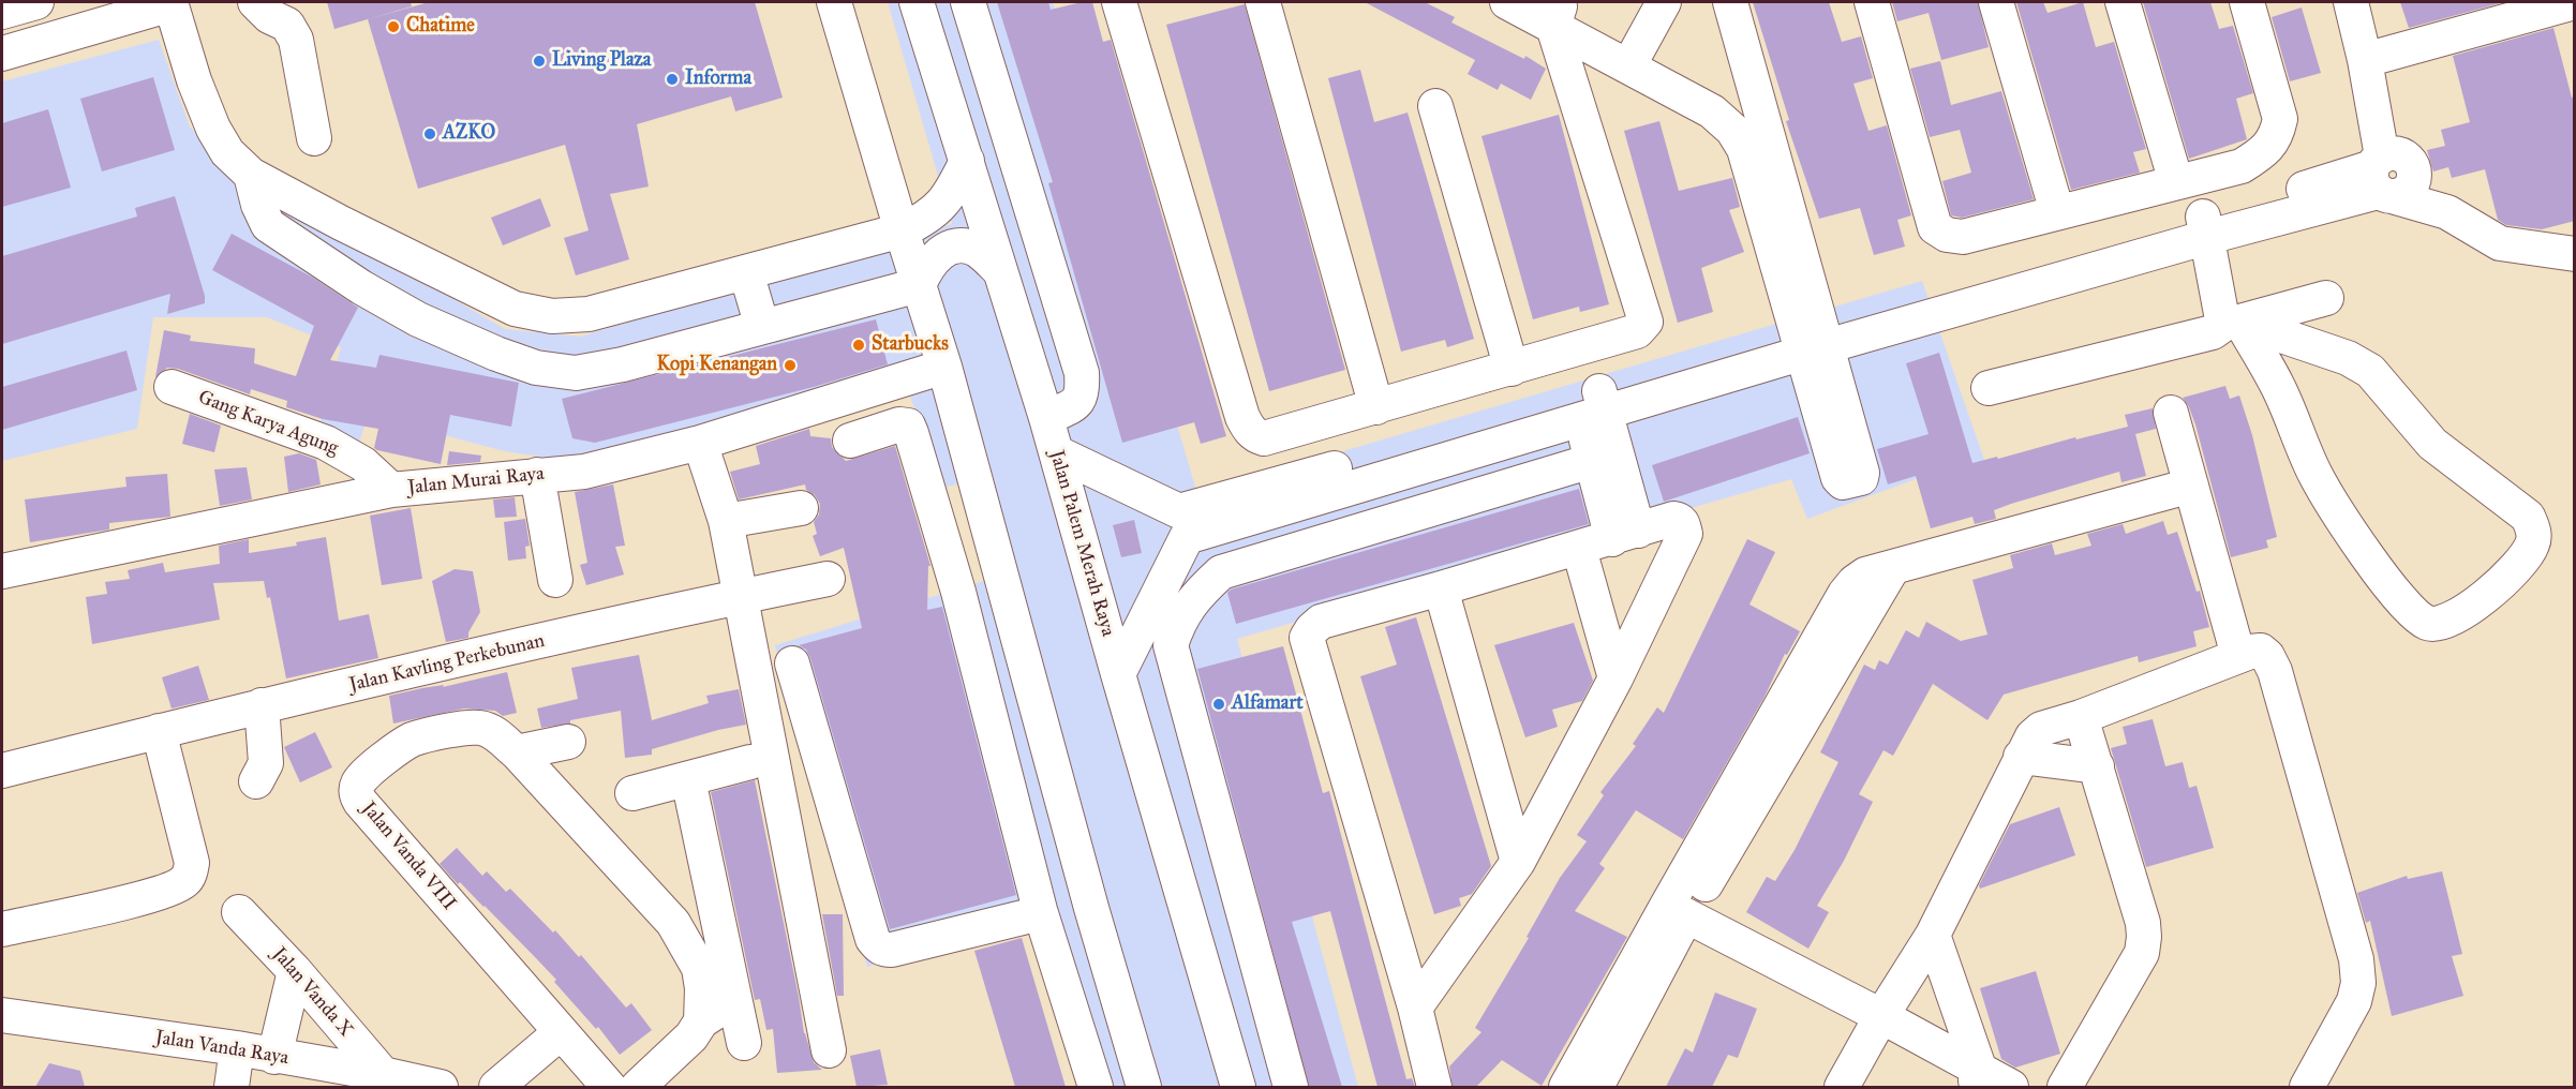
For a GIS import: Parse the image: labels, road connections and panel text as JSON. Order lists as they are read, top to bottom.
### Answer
{
  "streets": {
    "street": [
      "Gang Karya Agung",
      "Jalan Murai Raya",
      "Jalan Palem Merah Raya",
      "Jalan Kavling Perkebunan",
      "Jalan Vanda VIII",
      "Jalan Vanda X",
      "Jalan Vanda Raya"
    ]
  },
  "crossings": [
    ["Gang Karya Agung", "Jalan Murai Raya"],
    ["Jalan Vanda X", "Jalan Vanda Raya"]
  ],
  "places": [
    "Chatime",
    "Living Plaza",
    "Informa",
    "AZKO",
    "Starbucks",
    "Kopi Kenangan",
    "Alfamart"
  ]
}
